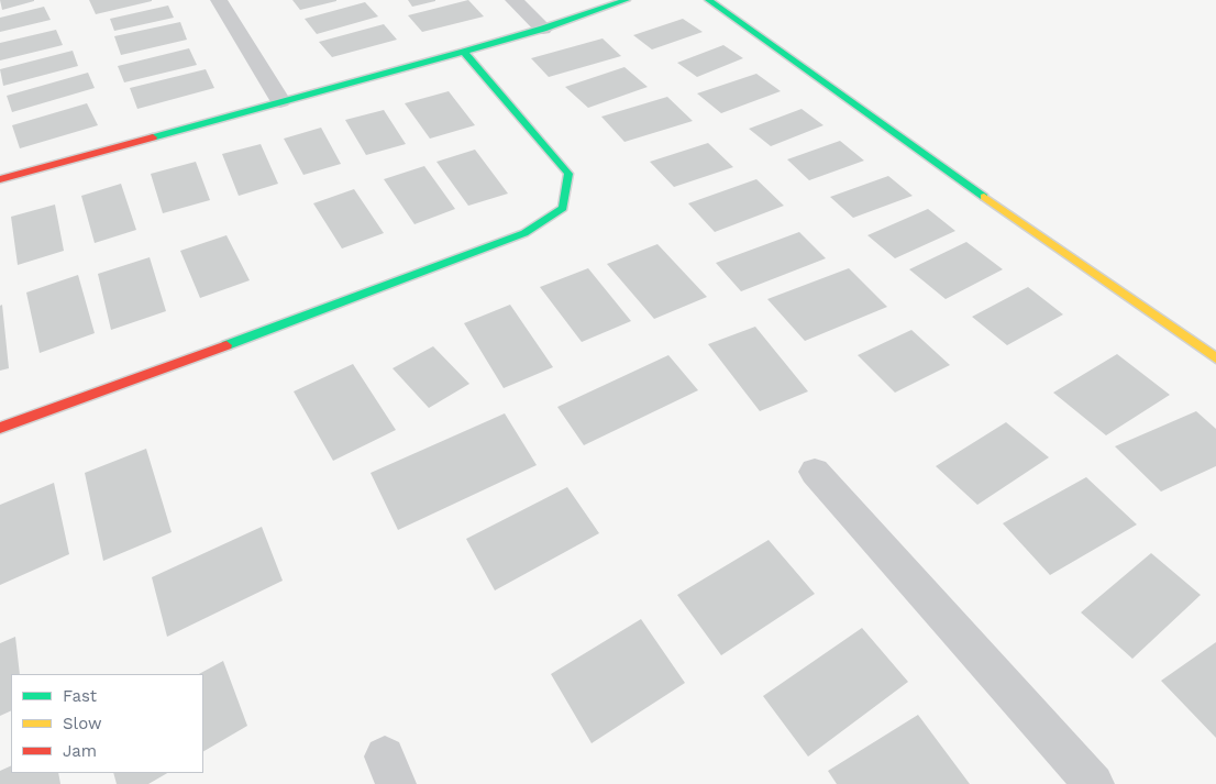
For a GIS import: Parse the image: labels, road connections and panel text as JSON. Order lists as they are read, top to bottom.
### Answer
{
  "legend": ["Fast", "Slow", "Jam"]
}
